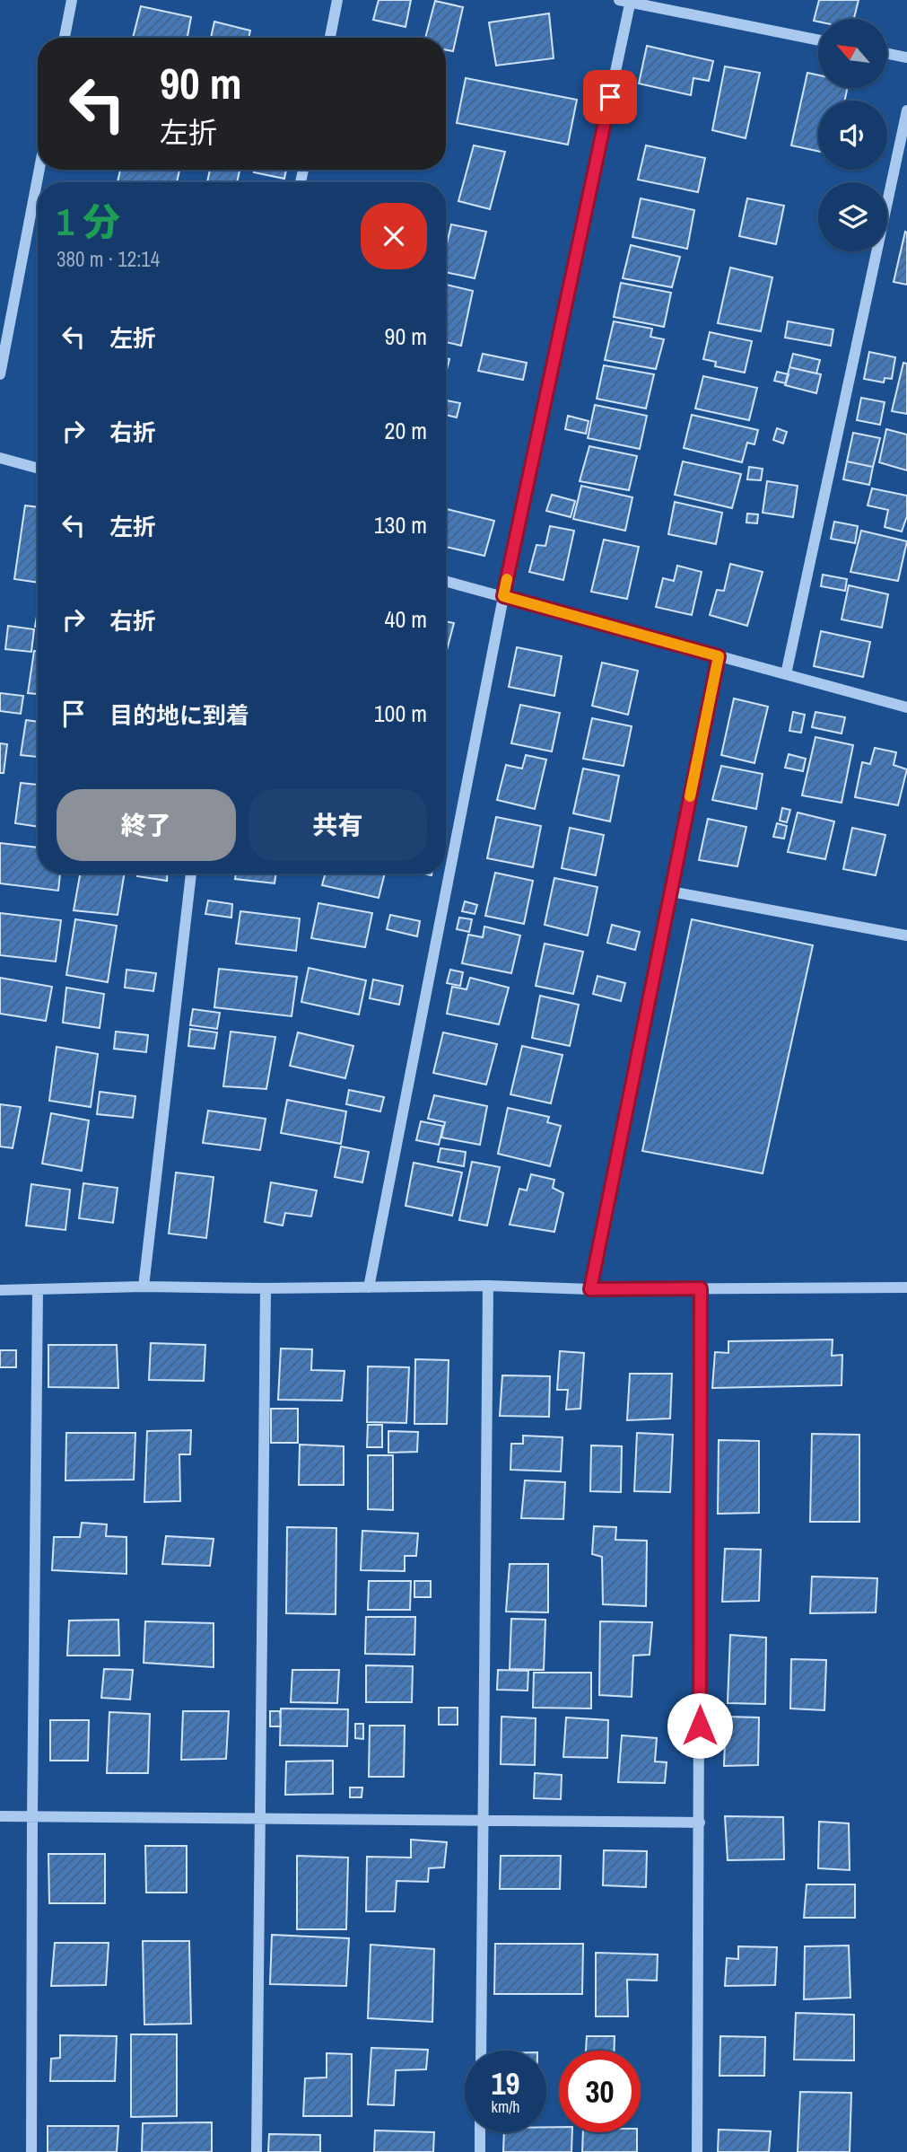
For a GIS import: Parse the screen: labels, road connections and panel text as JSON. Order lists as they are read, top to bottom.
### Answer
{
  "north": "top left",
  "page": {
    "turn": ["90 m", "左折"],
    "heading": ["1 分", "380 m · 12:14"],
    "list": [
      {
        "name": "左折",
        "value": "90 m"
      },
      {
        "name": "右折",
        "value": "20 m"
      },
      {
        "name": "左折",
        "value": "130 m"
      },
      {
        "name": "右折",
        "value": "40 m"
      },
      {
        "name": "目的地に到着",
        "value": "100 m"
      }
    ],
    "buttons": ["終了", "共有"],
    "speed": "19 km/h",
    "limit": "30"
  }
}
